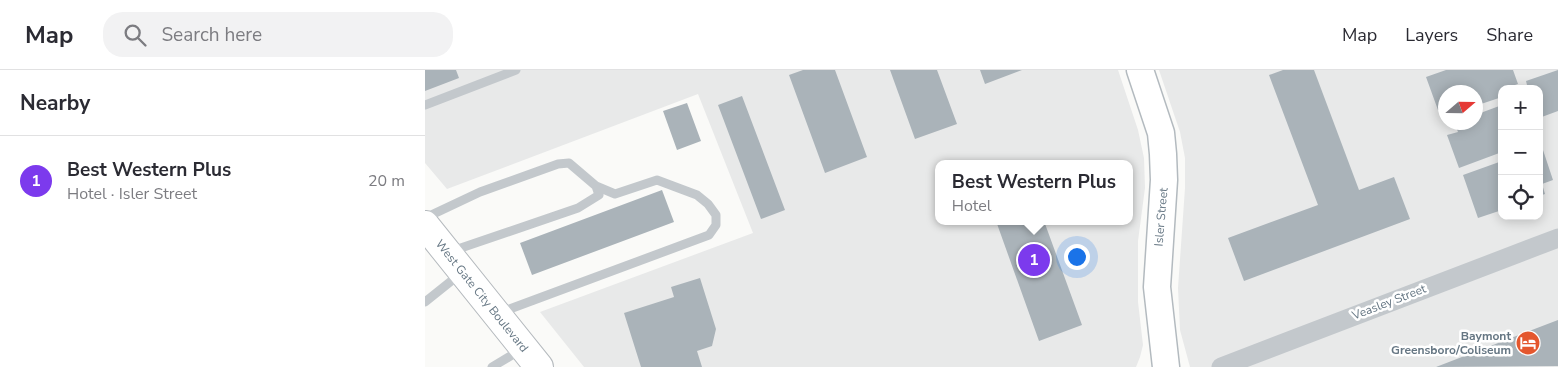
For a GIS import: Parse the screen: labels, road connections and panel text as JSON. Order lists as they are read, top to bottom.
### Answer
{
  "streets": {
    "main road": ["West Gate City Boulevard"],
    "street": ["Isler Street", "Veasley Street"]
  },
  "places": {
    "hotel": ["Baymont Greensboro/Coliseum"]
  },
  "north": "right",
  "page": {
    "header": "Map",
    "search": "Search here",
    "nav": ["Map", "Layers", "Share"],
    "heading": "Nearby",
    "map_buttons": ["+", "−"],
    "list": [
      {
        "mark": "1",
        "name": "Best Western Plus",
        "note": "Hotel · Isler Street",
        "value": "20 m"
      }
    ],
    "popup": ["Best Western Plus", "Hotel"],
    "pins": "1"
  }
}
